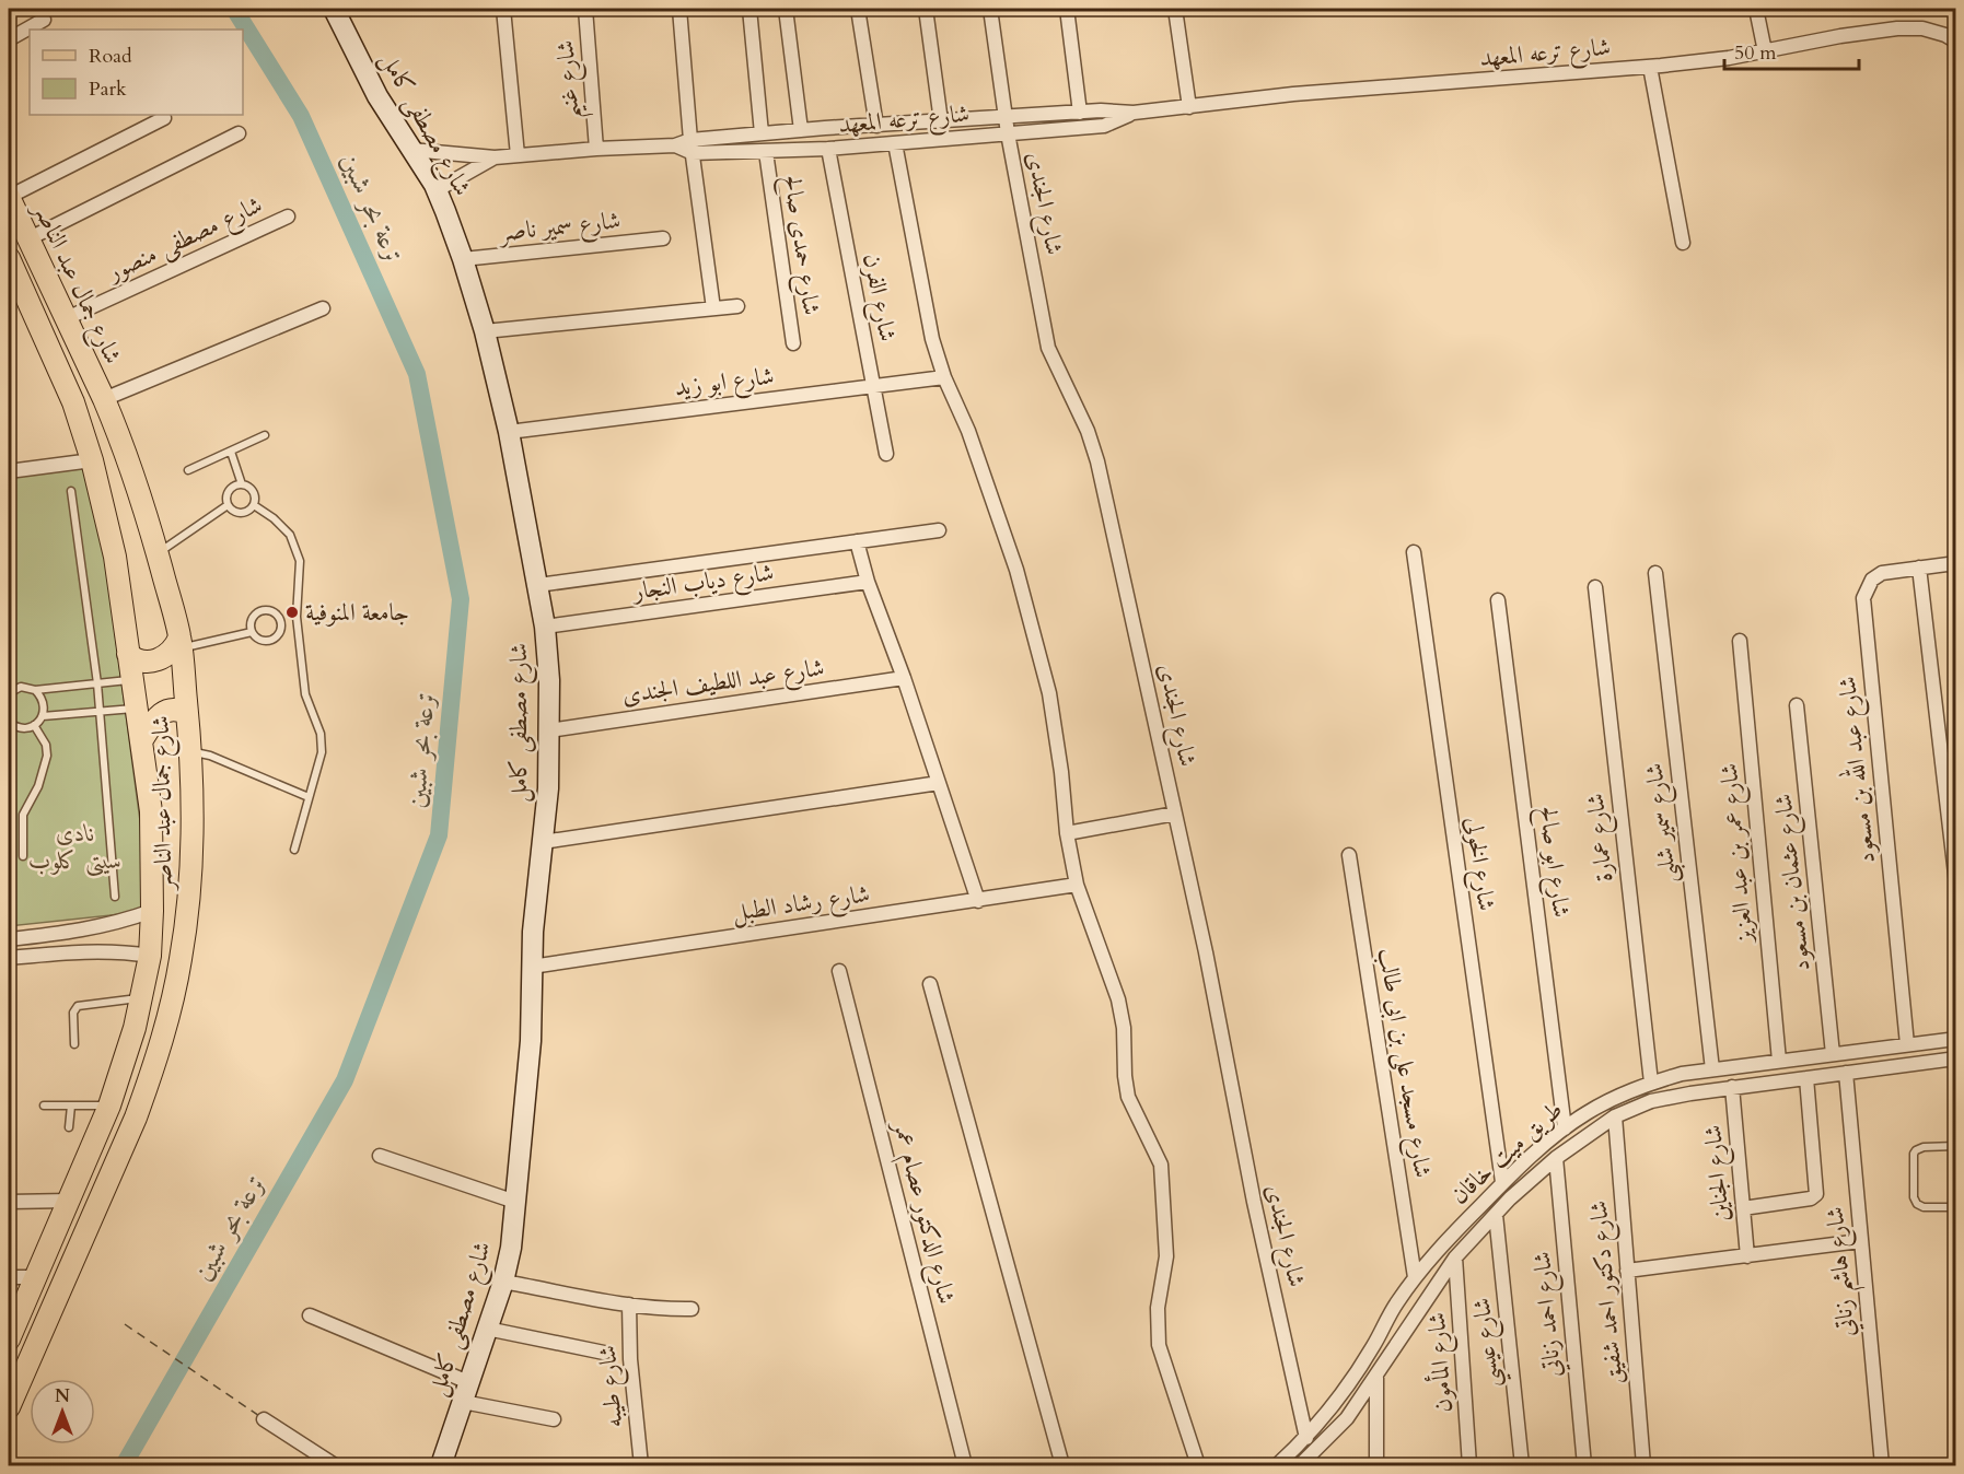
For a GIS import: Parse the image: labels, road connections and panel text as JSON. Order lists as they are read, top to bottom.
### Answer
{
  "streets": {
    "main road": ["شارع مصطفى كامل", "شارع جمال عبد الناصر"],
    "street": [
      "شارع ترعه المعهد",
      "شارع غنيم",
      "شارع الجندى",
      "شارع سمير ناصر",
      "شارع مصطفى منصور",
      "شارع حمدى صالح",
      "شارع الفرن",
      "شارع ابو زيد",
      "شارع دياب النجار",
      "شارع عبد اللطيف الجندى",
      "شارع عبد الله بن مسعود",
      "شارع سمير شلبى",
      "شارع عمارة",
      "شارع عمر بن عبد العزيز",
      "شارع ابو صالح",
      "شارع الخولى",
      "شارع عثمان بن مسعود",
      "شارع رشاد الطبل",
      "شارع مسجد على بن ابى طالب",
      "طريق ميت خاقان",
      "شارع الجناين",
      "شارع الدكتور عصام عمر",
      "شارع هاشم زناتي",
      "شارع دكتور احمد شفيق",
      "شارع احمد زناتي",
      "شارع عيسي",
      "شارع المأمون",
      "شارع طيبه"
    ]
  },
  "crossings": [
    ["شارع ترعه المعهد", "شارع غنيم"],
    ["شارع ترعه المعهد", "شارع مصطفى كامل"],
    ["شارع ترعه المعهد", "شارع الجندى"],
    ["شارع ترعه المعهد", "شارع حمدى صالح"],
    ["شارع ترعه المعهد", "شارع الفرن"],
    ["شارع مصطفى كامل", "شارع سمير ناصر"],
    ["شارع مصطفى كامل", "شارع ابو زيد"],
    ["شارع مصطفى كامل", "شارع دياب النجار"],
    ["شارع مصطفى كامل", "شارع عبد اللطيف الجندى"],
    ["شارع مصطفى كامل", "شارع رشاد الطبل"],
    ["شارع الجندى", "طريق ميت خاقان"],
    ["شارع مصطفى منصور", "شارع جمال عبد الناصر"],
    ["شارع الفرن", "شارع ابو زيد"],
    ["شارع عبد الله بن مسعود", "طريق ميت خاقان"],
    ["شارع سمير شلبى", "طريق ميت خاقان"],
    ["شارع عمارة", "طريق ميت خاقان"],
    ["شارع عمر بن عبد العزيز", "طريق ميت خاقان"],
    ["شارع ابو صالح", "طريق ميت خاقان"],
    ["شارع الخولى", "طريق ميت خاقان"],
    ["شارع عثمان بن مسعود", "طريق ميت خاقان"],
    ["شارع مسجد على بن ابى طالب", "طريق ميت خاقان"],
    ["طريق ميت خاقان", "شارع الجناين"],
    ["طريق ميت خاقان", "شارع هاشم زناتي"],
    ["طريق ميت خاقان", "شارع دكتور احمد شفيق"],
    ["طريق ميت خاقان", "شارع احمد زناتي"],
    ["طريق ميت خاقان", "شارع عيسي"],
    ["طريق ميت خاقان", "شارع المأمون"]
  ],
  "water": ["ترعة بحر شبين"],
  "parks": ["نادى سيتى كلوب"],
  "places": ["جامعة المنوفية"],
  "legend": ["Road", "Park"],
  "scale_bar": "50 m",
  "north": "top"
}
